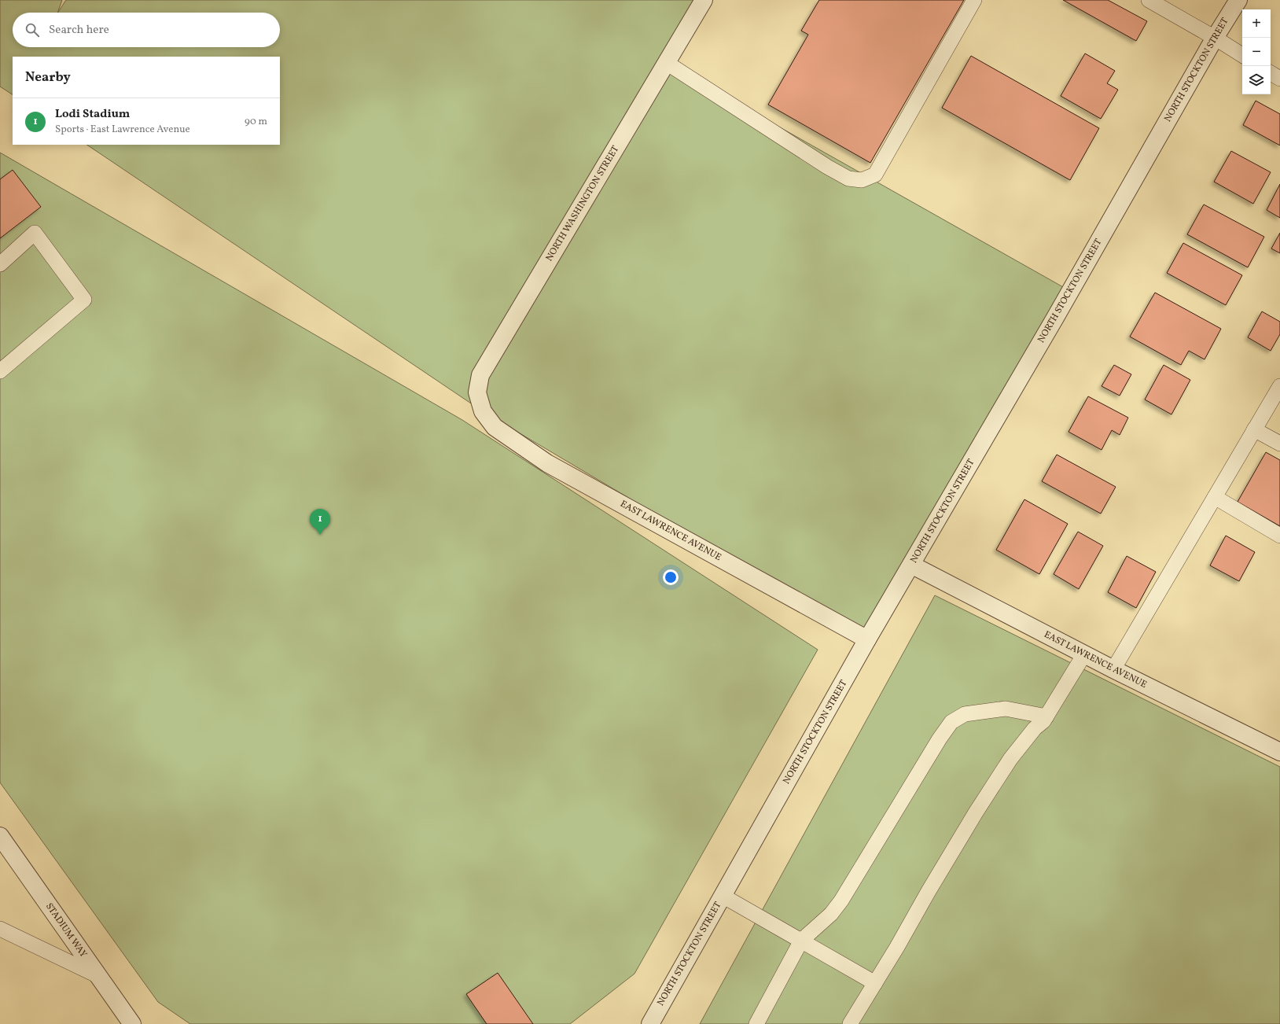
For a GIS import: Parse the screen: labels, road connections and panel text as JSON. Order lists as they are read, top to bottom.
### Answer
{
  "streets": {
    "street": [
      "NORTH STOCKTON STREET",
      "NORTH WASHINGTON STREET",
      "EAST LAWRENCE AVENUE",
      "STADIUM WAY"
    ]
  },
  "crossings": [
    ["NORTH STOCKTON STREET", "EAST LAWRENCE AVENUE"],
    ["NORTH WASHINGTON STREET", "EAST LAWRENCE AVENUE"]
  ],
  "page": {
    "map_buttons": ["+", "−"],
    "search": "Search here",
    "heading": "Nearby",
    "list": [
      {
        "mark": "1",
        "name": "Lodi Stadium",
        "note": "Sports · East Lawrence Avenue",
        "value": "90 m"
      }
    ],
    "pins": "1"
  }
}
